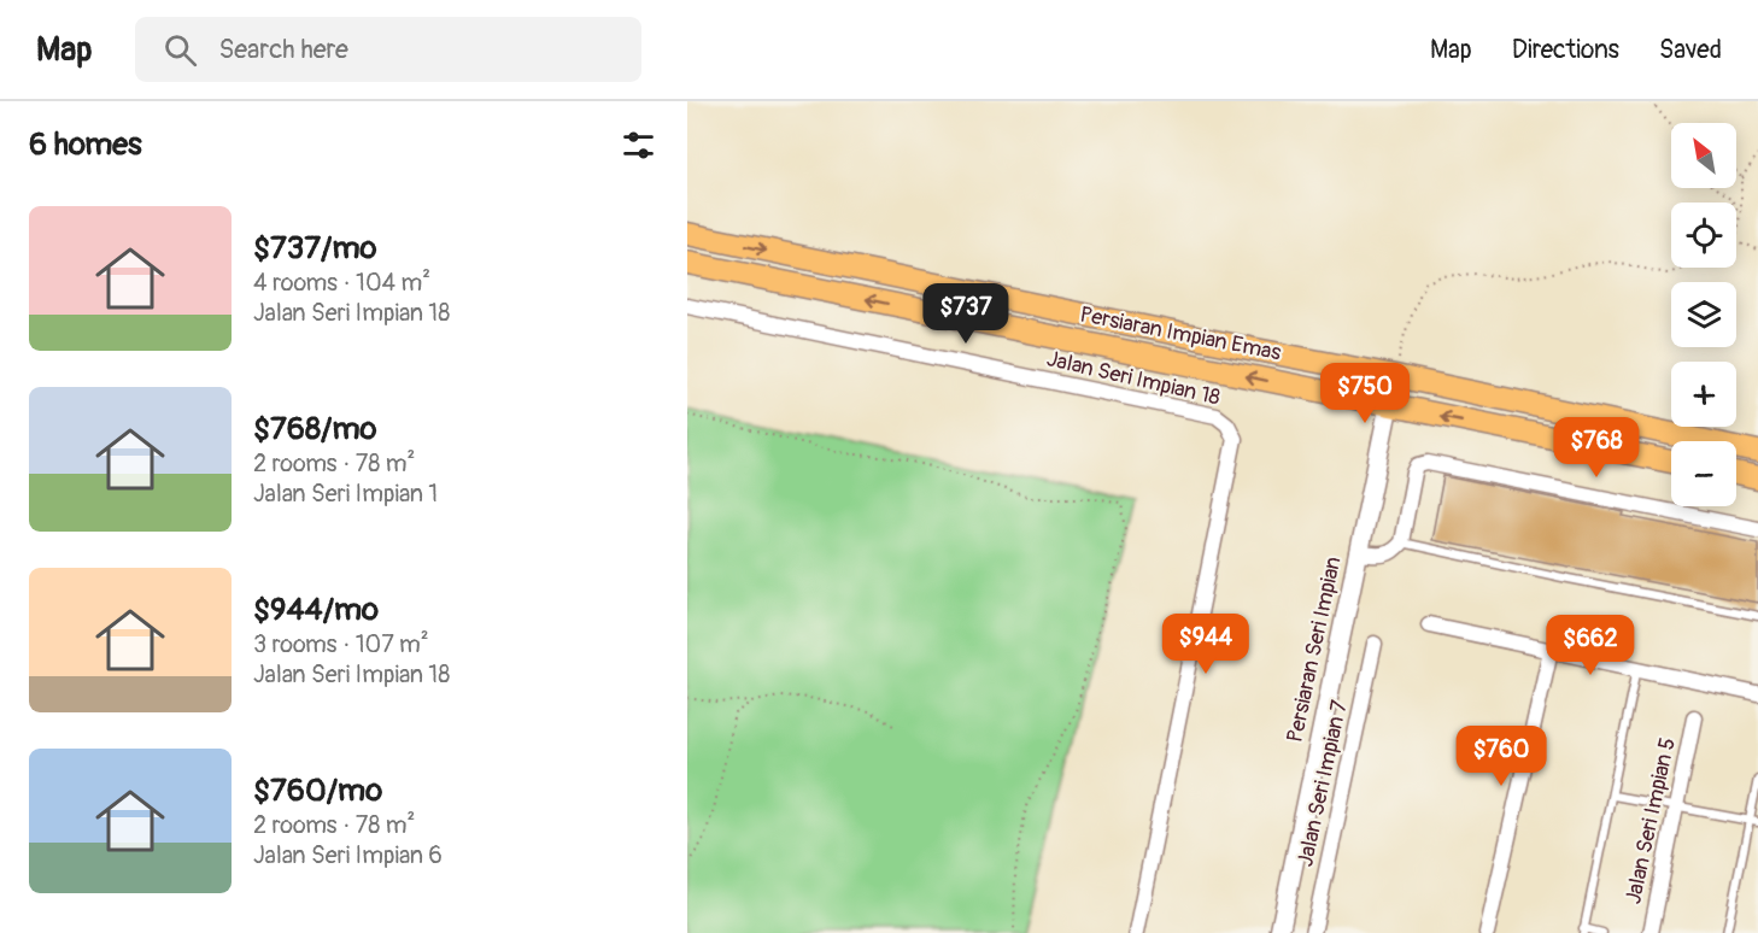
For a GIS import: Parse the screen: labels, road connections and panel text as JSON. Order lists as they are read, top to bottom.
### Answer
{
  "streets": {
    "main road": ["Persiaran Impian Emas"],
    "street": [
      "Jalan Seri Impian 18",
      "Persiaran Seri Impian",
      "Jalan Seri Impian 7",
      "Jalan Seri Impian 5"
    ]
  },
  "crossings": [
    ["Persiaran Impian Emas", "Persiaran Seri Impian"]
  ],
  "north": "top left",
  "page": {
    "header": "Map",
    "search": "Search here",
    "nav": ["Map", "Directions", "Saved"],
    "heading": "6 homes",
    "map_buttons": ["+", "−"],
    "list": [
      {
        "name": "$737/mo",
        "note": "4 rooms · 104 m² · Jalan Seri Impian 18"
      },
      {
        "name": "$768/mo",
        "note": "2 rooms · 78 m² · Jalan Seri Impian 1"
      },
      {
        "name": "$944/mo",
        "note": "3 rooms · 107 m² · Jalan Seri Impian 18"
      },
      {
        "name": "$760/mo",
        "note": "2 rooms · 78 m² · Jalan Seri Impian 6"
      }
    ],
    "price": [
      "$737",
      "$750",
      "$768",
      "$944",
      "$662",
      "$760"
    ]
  }
}
